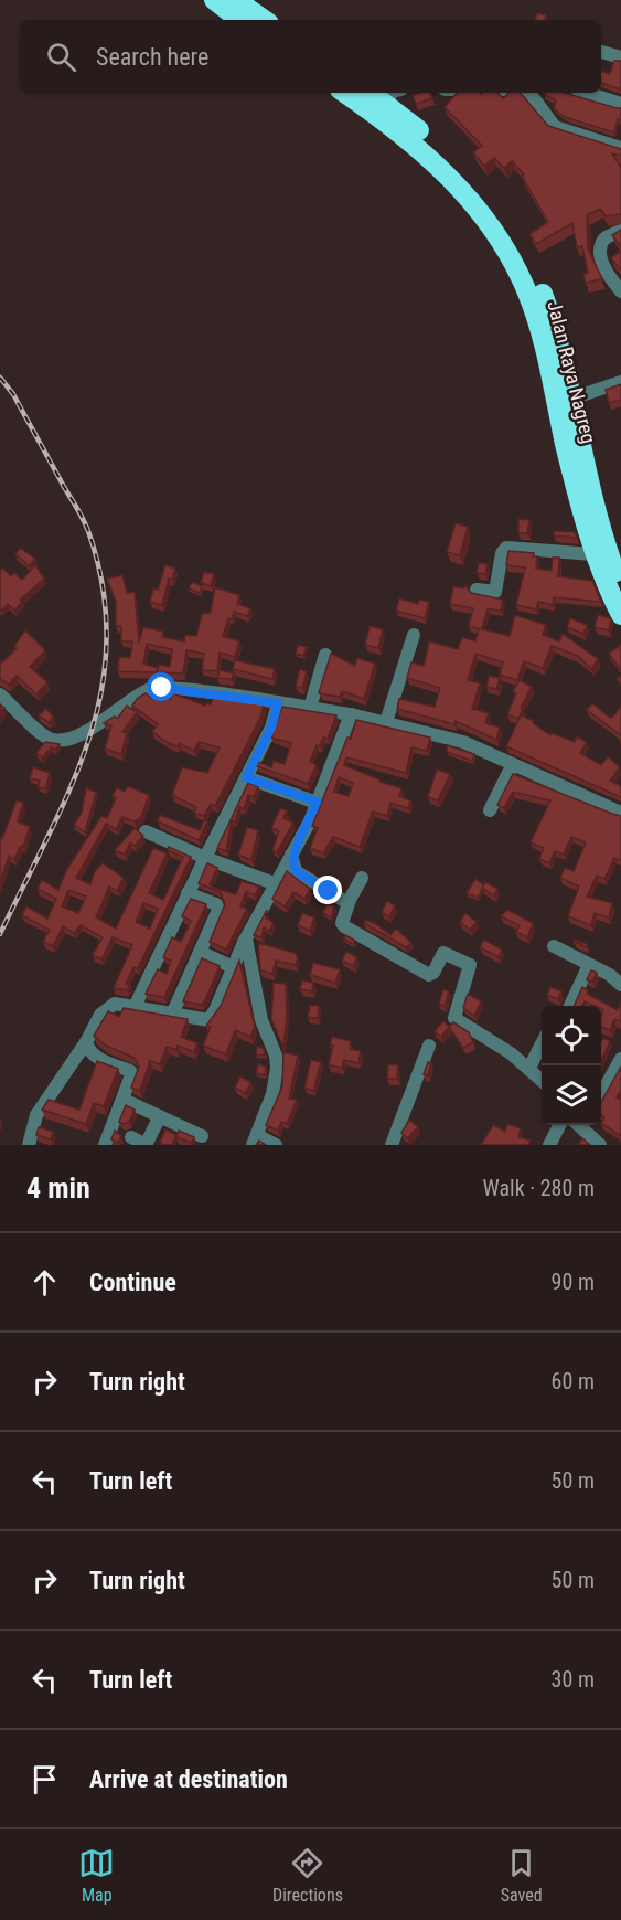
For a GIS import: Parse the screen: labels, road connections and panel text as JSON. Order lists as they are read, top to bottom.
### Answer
{
  "streets": {
    "highway": ["Jalan Raya Nagreg"]
  },
  "page": {
    "search": "Search here",
    "heading": ["4 min", "Walk · 280 m"],
    "list": [
      ["Continue", "90 m"],
      ["Turn right", "60 m"],
      ["Turn left", "50 m"],
      ["Turn right", "50 m"],
      ["Turn left", "30 m"],
      "Arrive at destination"
    ],
    "nav": ["Map", "Directions", "Saved"]
  }
}
